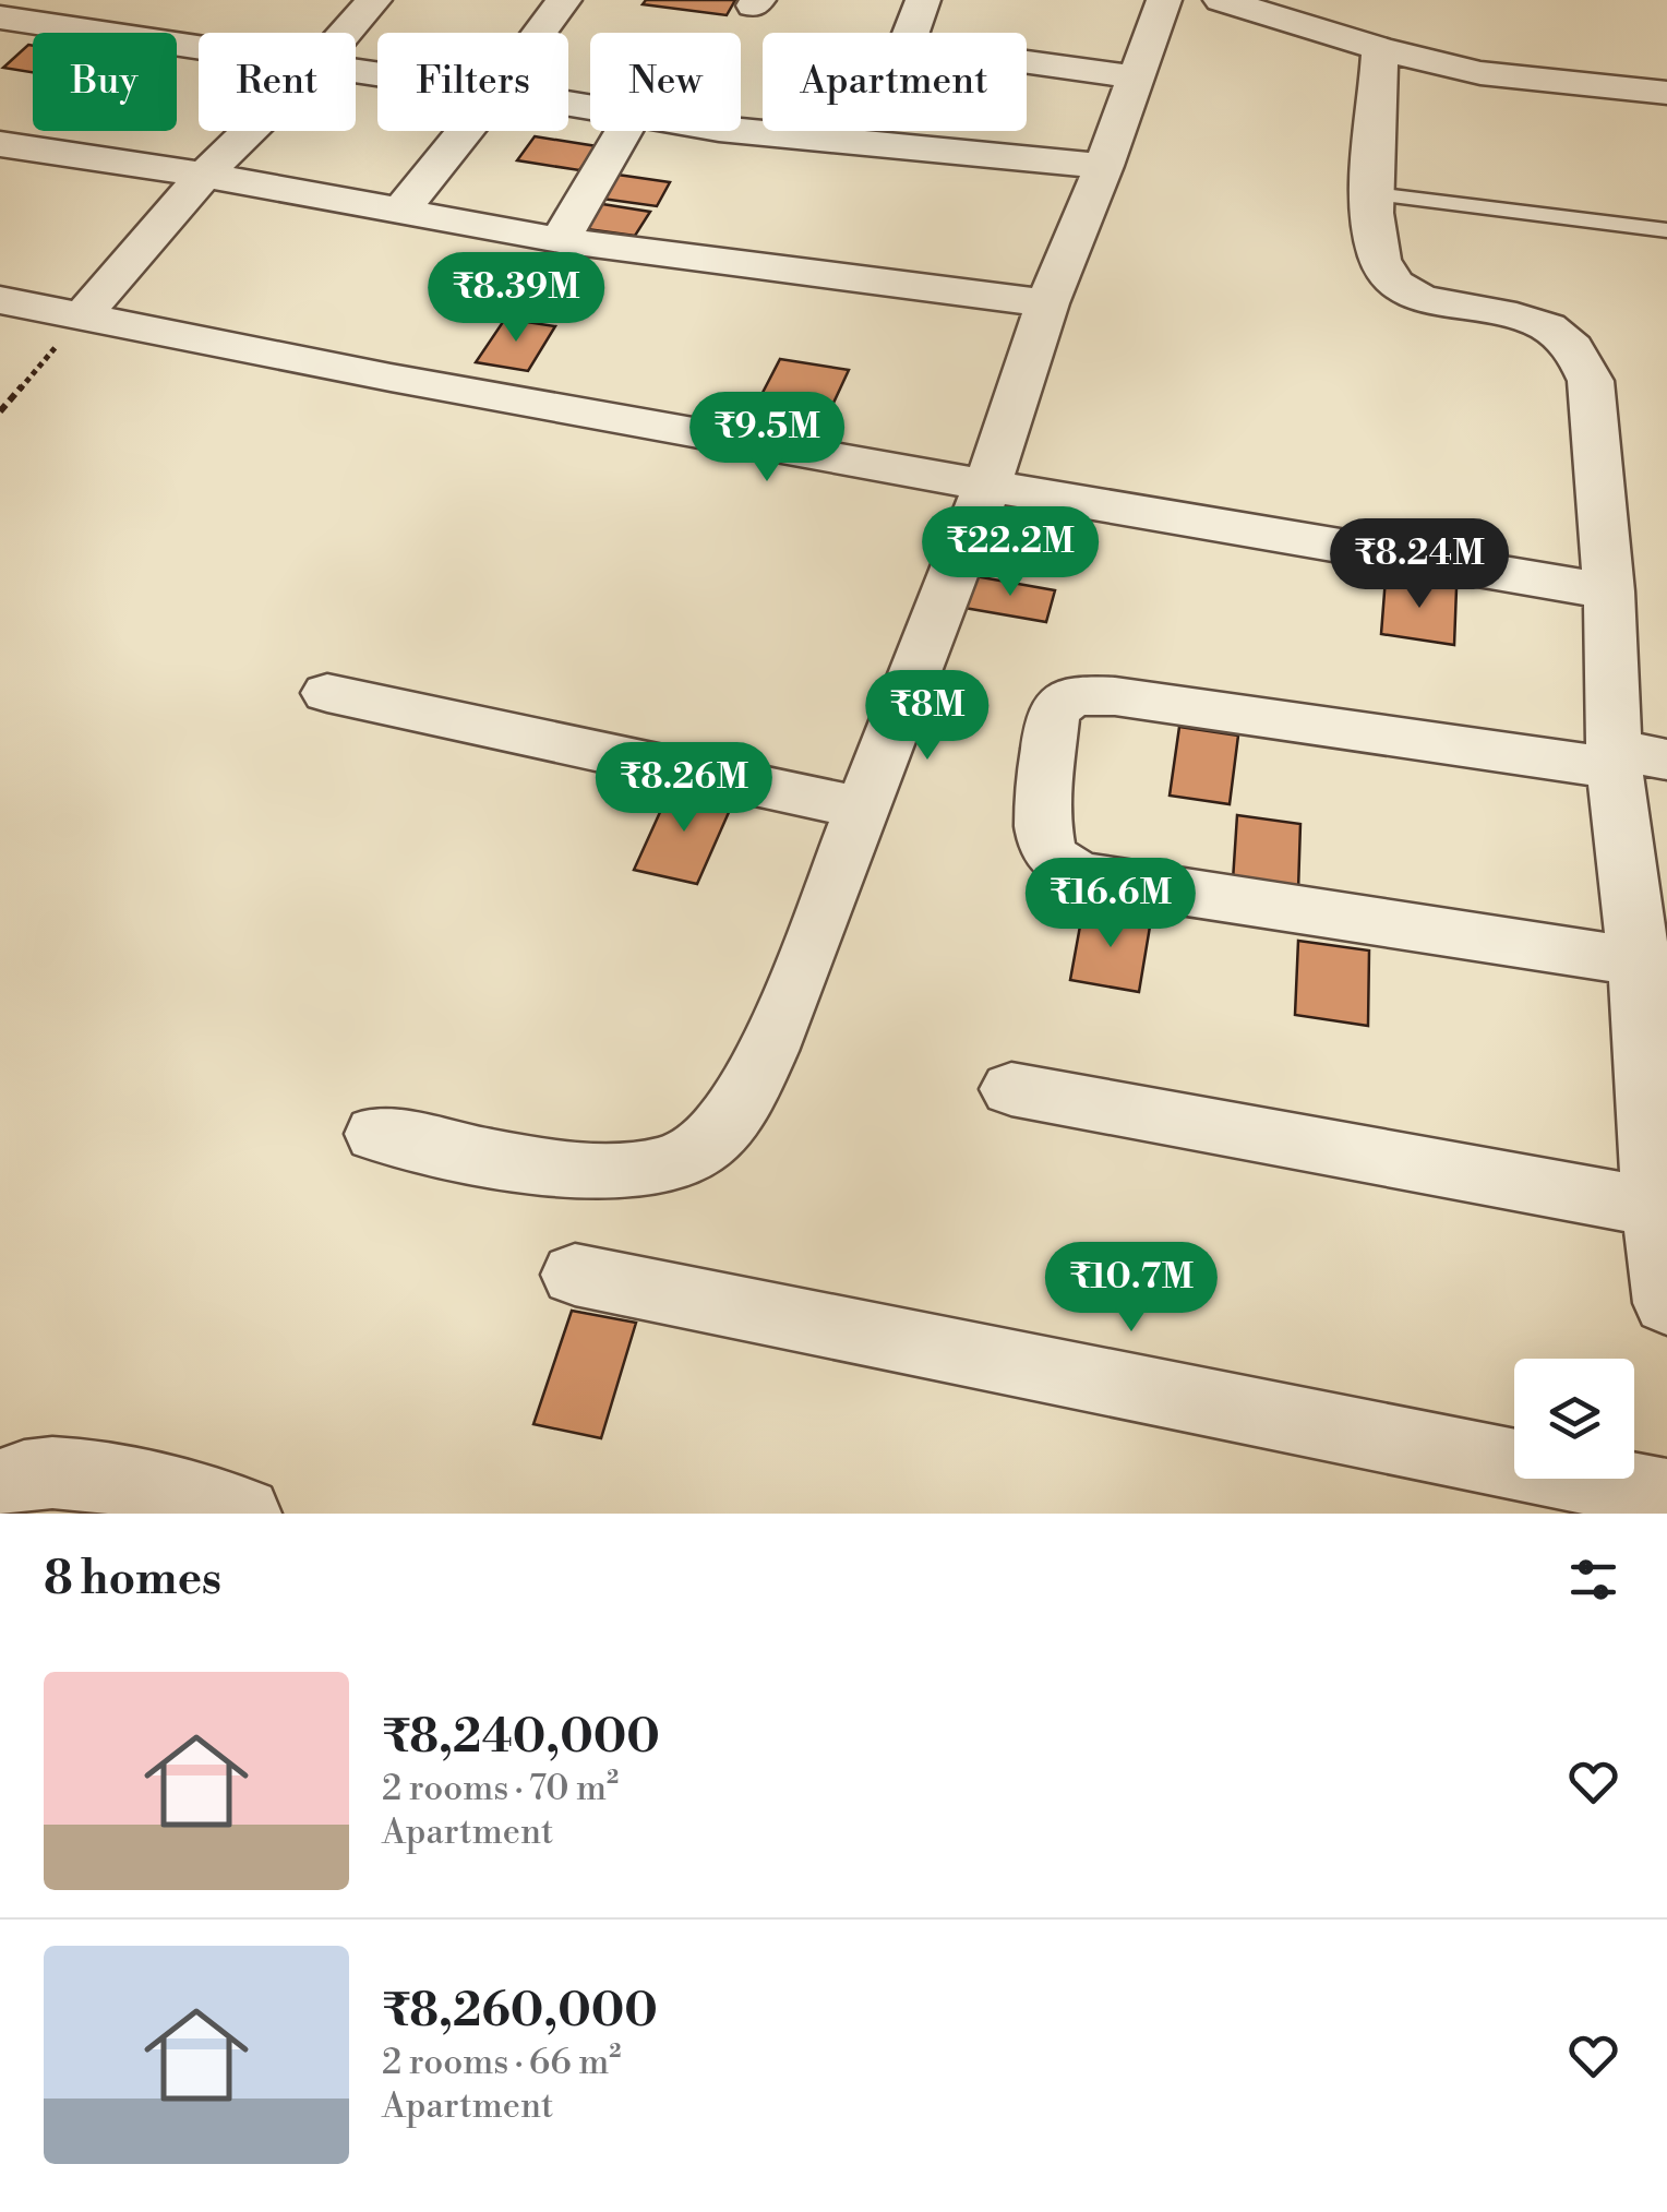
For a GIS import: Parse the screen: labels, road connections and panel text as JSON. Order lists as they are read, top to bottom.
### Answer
{
  "page": {
    "chip": [
      "Buy",
      "Rent",
      "Filters",
      "New",
      "Apartment"
    ],
    "price": [
      "₹8.39M",
      "₹9.5M",
      "₹22.2M",
      "₹8.24M",
      "₹8M",
      "₹8.26M",
      "₹16.6M",
      "₹10.7M"
    ],
    "heading": "8 homes",
    "list": [
      {
        "name": "₹8,240,000",
        "note": "2 rooms · 70 m² · Apartment"
      },
      {
        "name": "₹8,260,000",
        "note": "2 rooms · 66 m² · Apartment"
      }
    ]
  }
}
